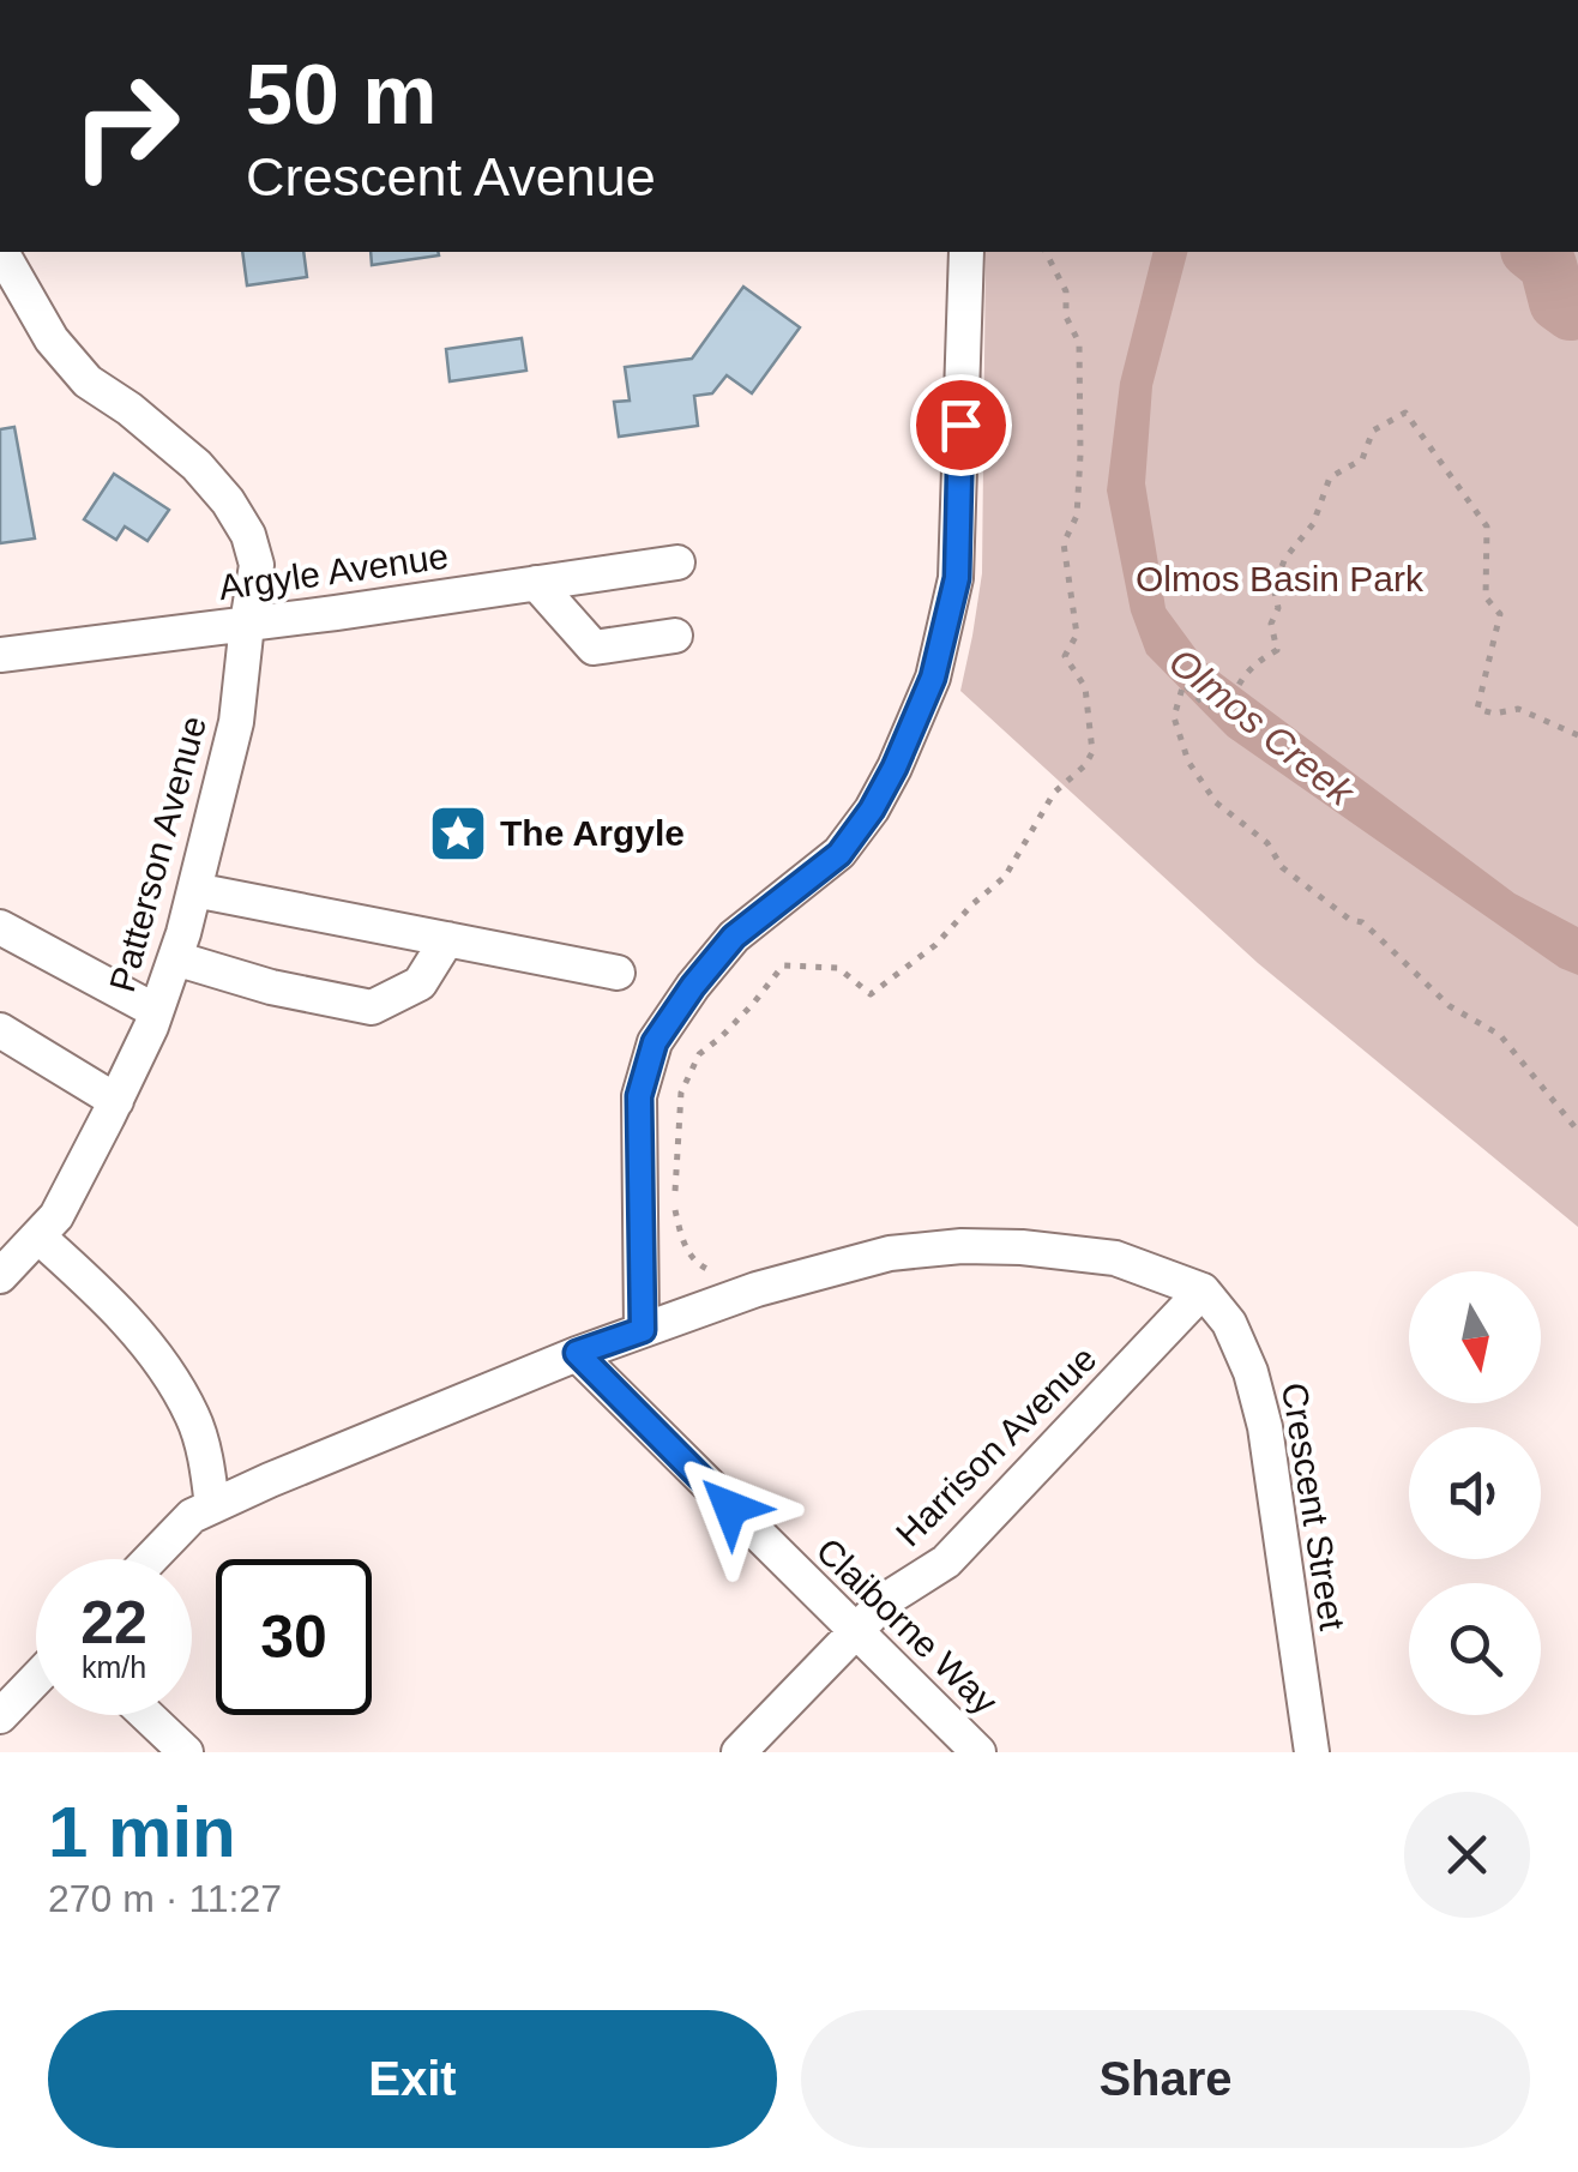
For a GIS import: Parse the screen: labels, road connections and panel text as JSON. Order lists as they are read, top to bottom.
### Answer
{
  "streets": {
    "street": [
      "Argyle Avenue",
      "Patterson Avenue",
      "Harrison Avenue",
      "Crescent Street",
      "Claiborne Way"
    ]
  },
  "crossings": [
    ["Argyle Avenue", "Patterson Avenue"],
    ["Harrison Avenue", "Crescent Street"],
    ["Harrison Avenue", "Claiborne Way"]
  ],
  "water": ["Olmos Creek"],
  "parks": ["Olmos Basin Park"],
  "places": {
    "place": ["The Argyle"]
  },
  "north": "bottom",
  "page": {
    "turn": ["50 m", "Crescent Avenue"],
    "speed": "22 km/h",
    "limit": "30",
    "heading": ["1 min", "270 m · 11:27"],
    "buttons": ["Exit", "Share"]
  }
}
